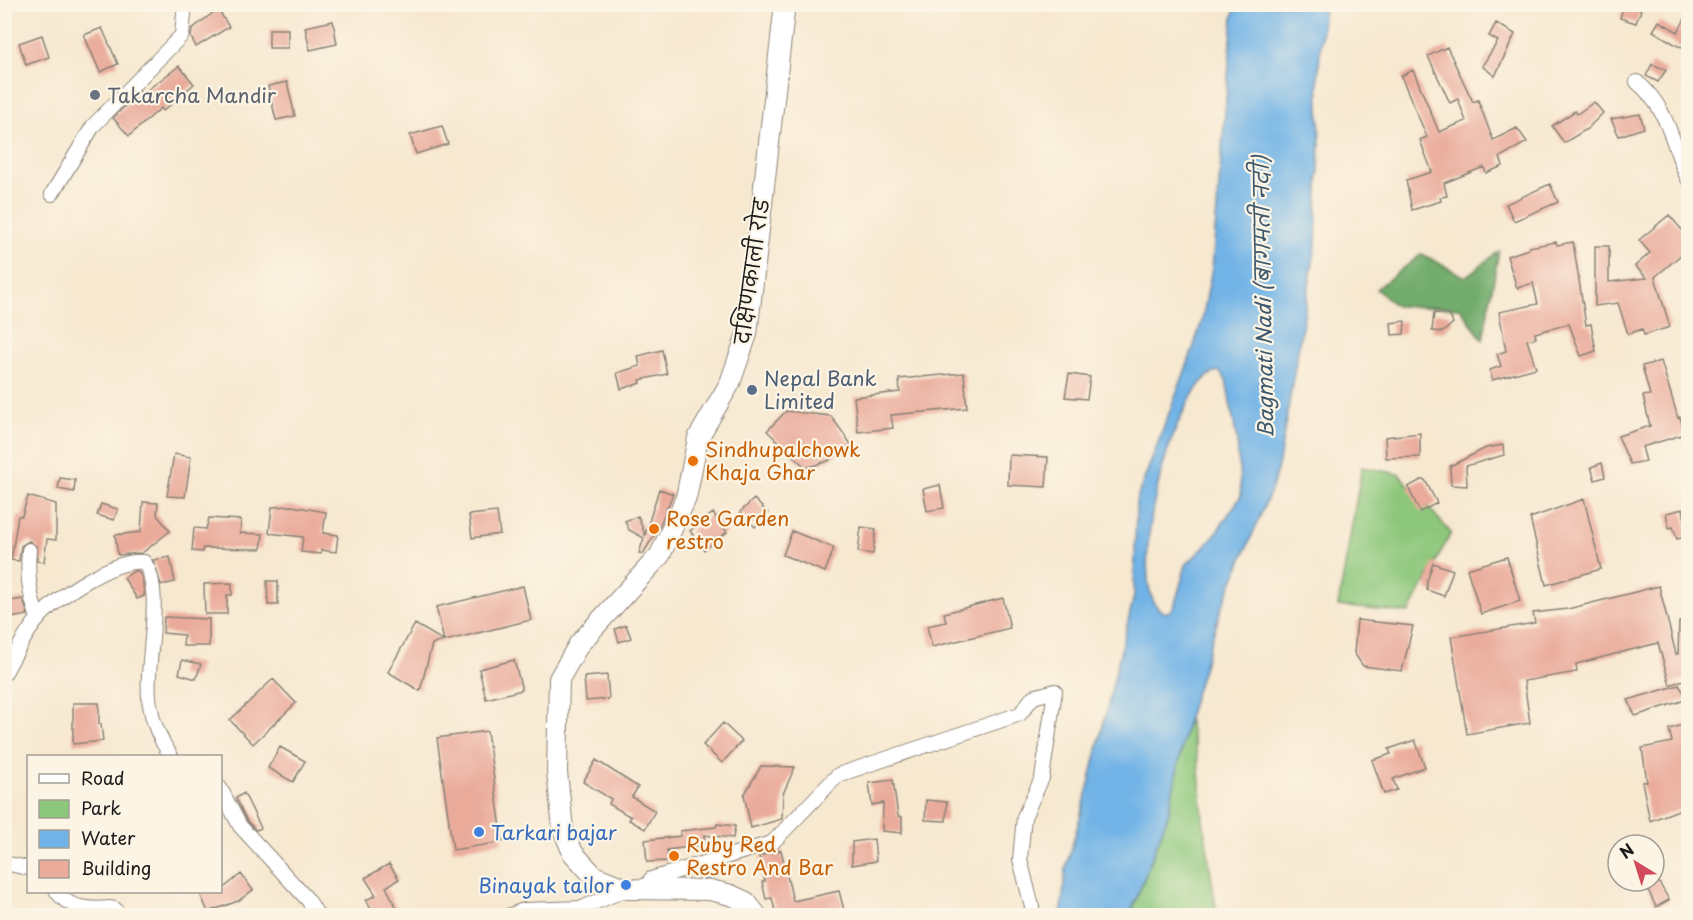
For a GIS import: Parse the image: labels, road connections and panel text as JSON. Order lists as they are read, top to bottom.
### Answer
{
  "streets": {
    "main road": ["दक्षिणकाली रोड"]
  },
  "water": ["Bagmati Nadi (बागमती नदी)"],
  "places": [
    "Takarcha Mandir",
    "Nepal Bank Limited",
    "Sindhupalchowk Khaja Ghar",
    "Rose Garden restro",
    "Tarkari bajar",
    "Ruby Red Restro And Bar",
    "Binayak tailor"
  ],
  "legend": [
    "Road",
    "Park",
    "Water",
    "Building"
  ],
  "north": "top left"
}
